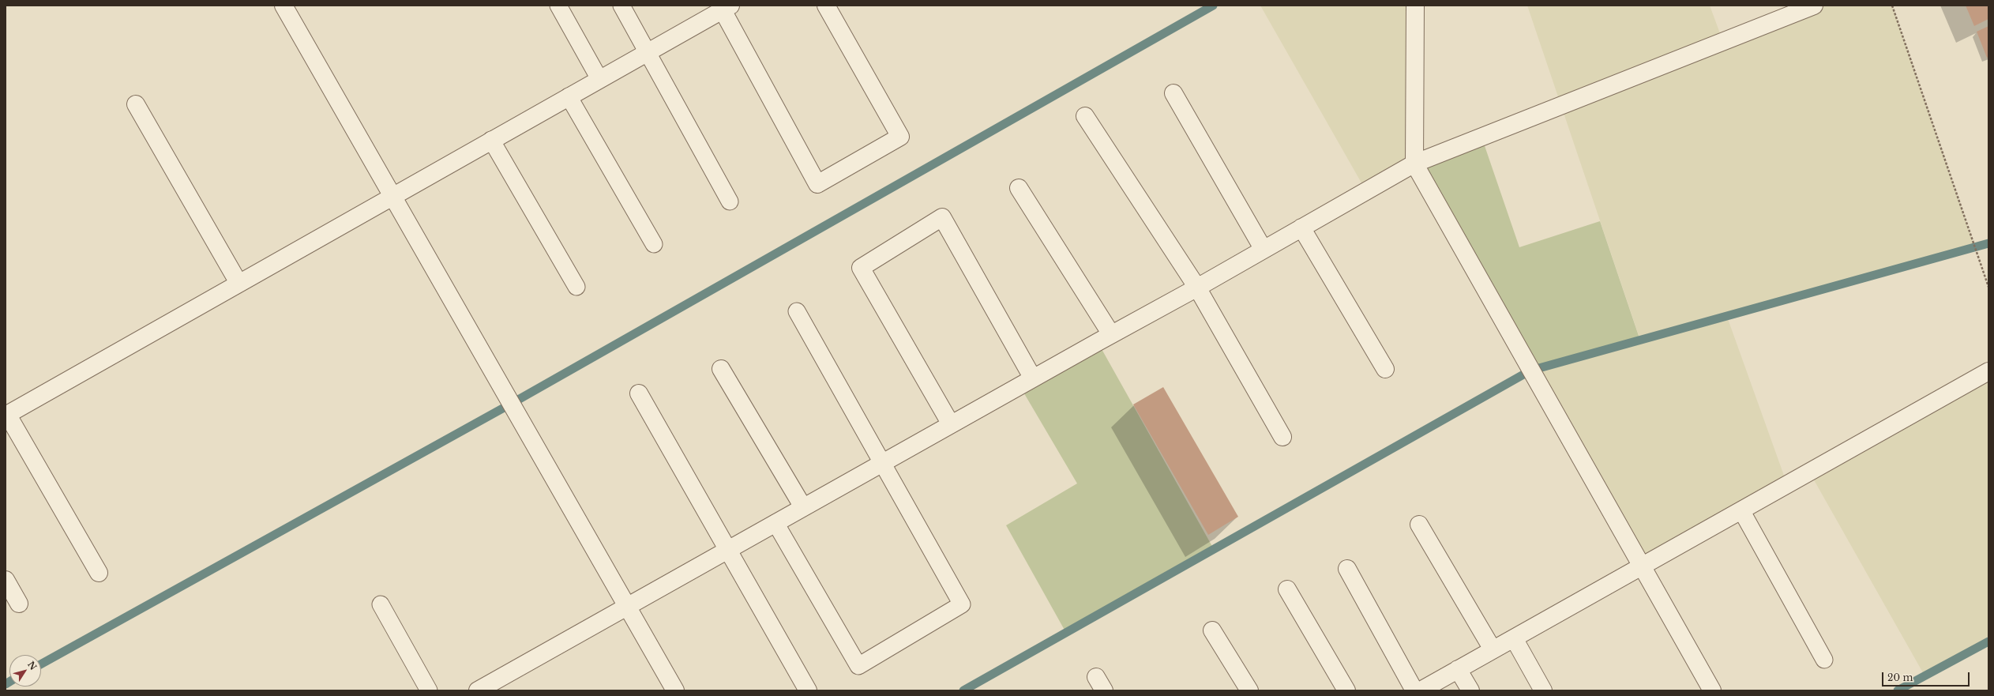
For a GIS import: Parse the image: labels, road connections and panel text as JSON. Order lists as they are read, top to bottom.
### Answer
{
  "scale_bar": "20 m",
  "north": "top right"
}
